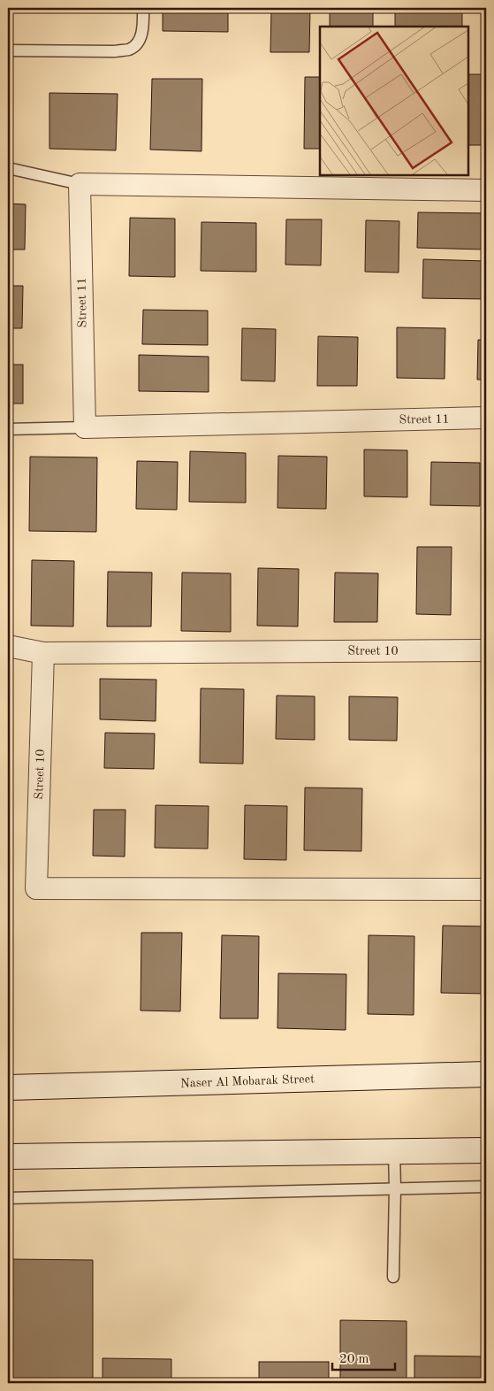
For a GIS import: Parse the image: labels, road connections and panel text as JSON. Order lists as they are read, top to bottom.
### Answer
{
  "streets": {
    "street": ["Street 11", "Street 10", "Naser Al Mobarak Street"]
  },
  "scale_bar": "20 m"
}
